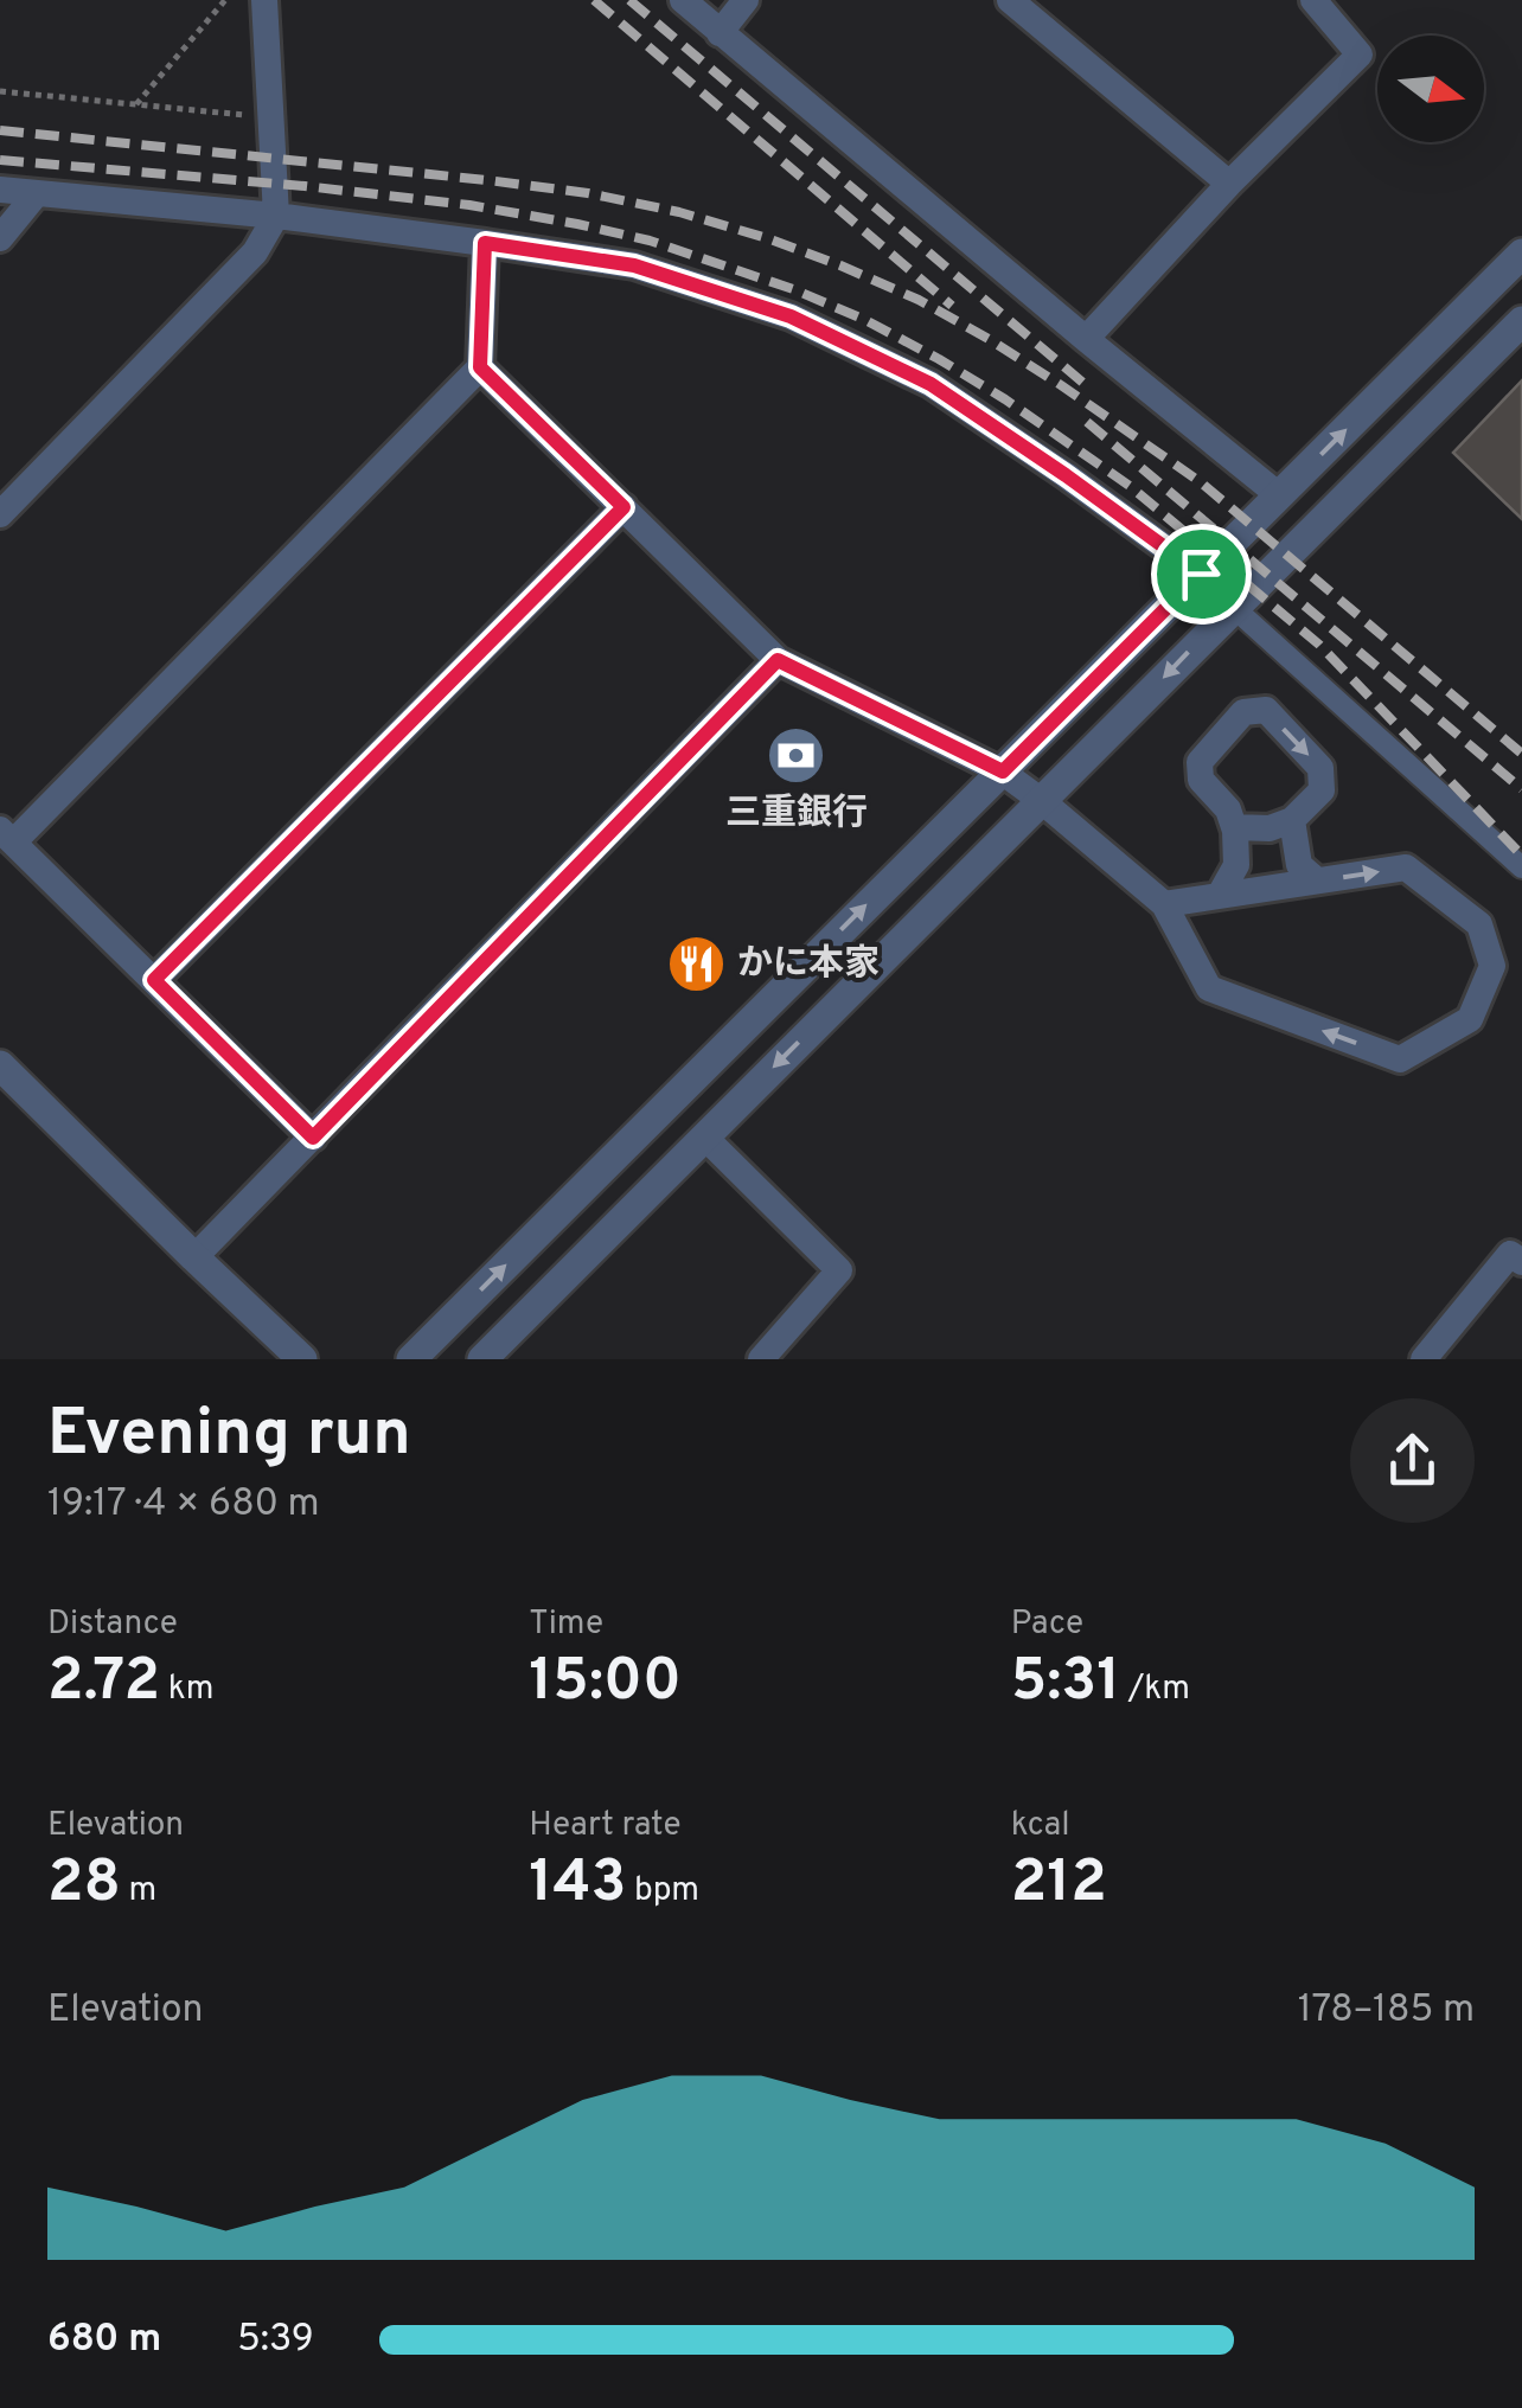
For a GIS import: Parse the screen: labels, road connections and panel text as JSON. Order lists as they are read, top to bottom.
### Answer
{
  "places": {
    "bank": ["三重銀行"],
    "restaurant": ["かに本家"]
  },
  "north": "right",
  "page": {
    "heading": ["Evening run", "19:17 · 4 × 680 m"],
    "stats": [
      ["Distance", "2.72 km"],
      ["Time", "15:00"],
      ["Pace", "5:31 /km"],
      ["Elevation", "28 m"],
      ["Heart rate", "143 bpm"],
      ["kcal", "212"]
    ],
    "chart": ["Elevation", "178–185 m"],
    "list": [
      {
        "name": "680 m",
        "note": "5:39"
      }
    ]
  }
}
